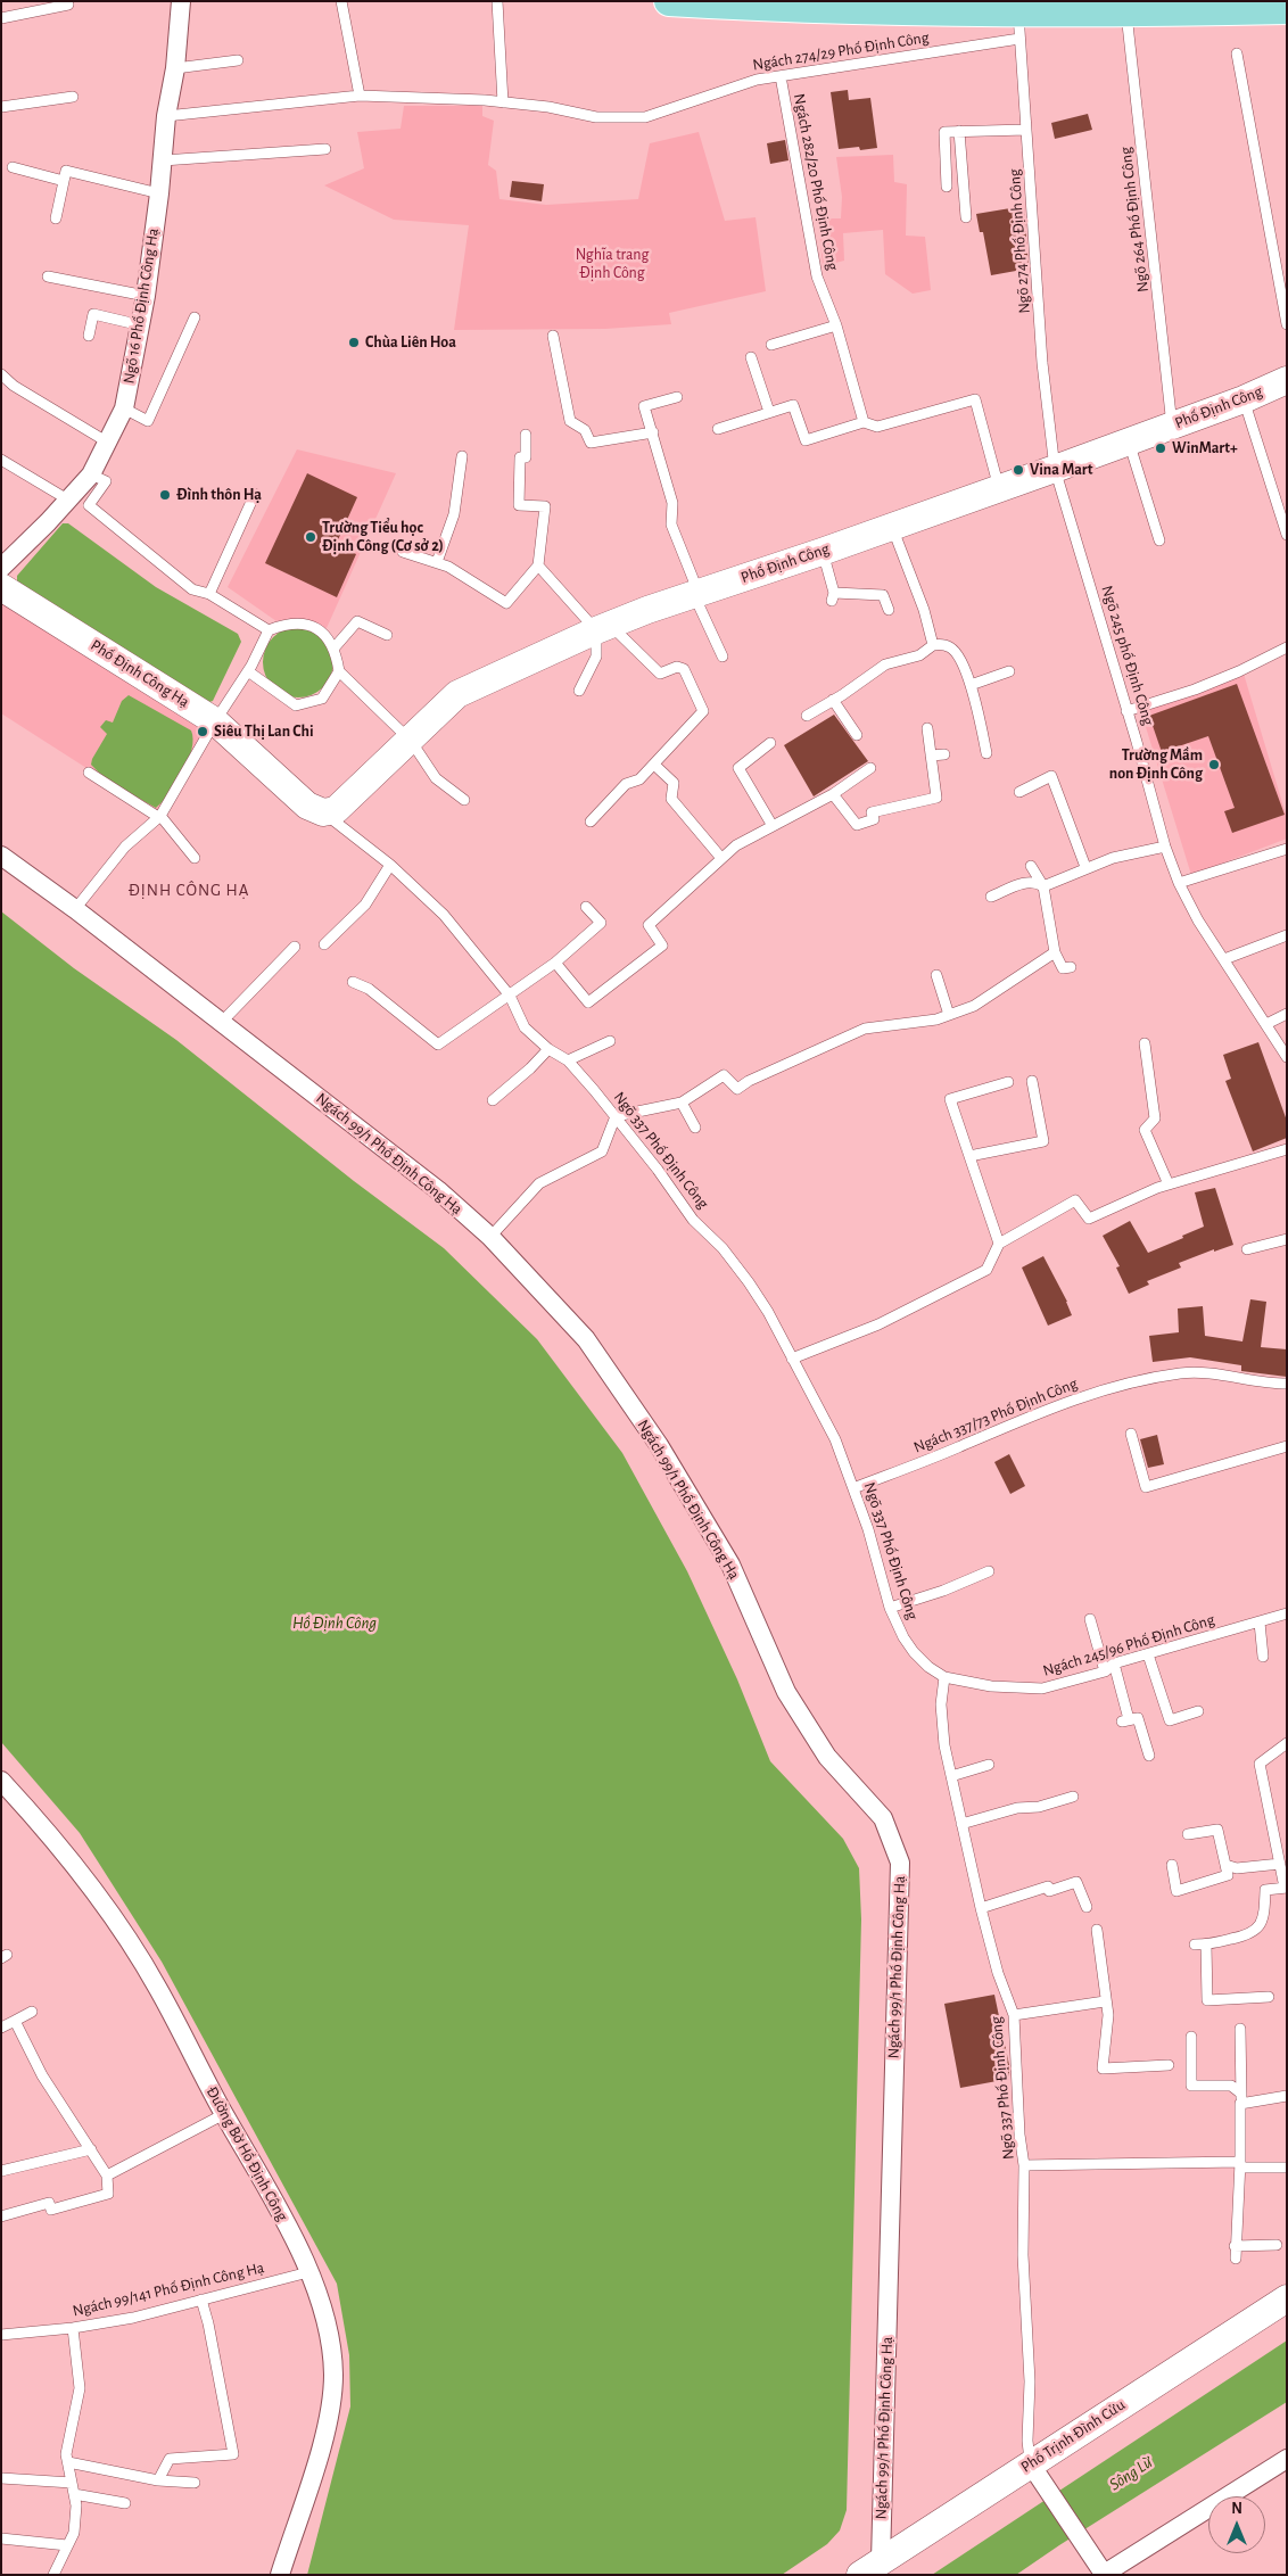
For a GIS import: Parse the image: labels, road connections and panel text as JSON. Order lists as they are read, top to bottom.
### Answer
{
  "streets": {
    "street": [
      "Ngõ 16 Phố Định Công Hạ",
      "Phố Định Công",
      "Phố Định Công Hạ",
      "Ngách 99/1 Phố Định Công Hạ",
      "Đường Bờ Hồ Định Công",
      "Phố Trịnh Đình Cửu"
    ],
    "lane": [
      "Ngách 274/29 Phố Định Công",
      "Ngách 282/20 Phố Định Công",
      "Ngõ 264 Phố Định Công",
      "Ngõ 274 Phố Định Công",
      "Ngõ 245 phố Định Công",
      "Ngõ 337 Phố Định Công",
      "Ngách 337/73 Phố Định Công",
      "Ngách 245/96 Phố Định Công",
      "Ngách 99/141 Phố Định Công Hạ"
    ]
  },
  "crossings": [
    ["Ngách 274/29 Phố Định Công", "Ngách 282/20 Phố Định Công"],
    ["Ngách 274/29 Phố Định Công", "Ngõ 274 Phố Định Công"],
    ["Ngách 274/29 Phố Định Công", "Ngõ 16 Phố Định Công Hạ"],
    ["Ngõ 264 Phố Định Công", "Phố Định Công"],
    ["Ngõ 274 Phố Định Công", "Phố Định Công"],
    ["Ngõ 274 Phố Định Công", "Ngõ 245 phố Định Công"],
    ["Phố Định Công", "Ngõ 245 phố Định Công"],
    ["Phố Định Công", "Phố Định Công Hạ"],
    ["Phố Định Công", "Ngõ 337 Phố Định Công"],
    ["Phố Định Công Hạ", "Ngõ 337 Phố Định Công"],
    ["Ngõ 337 Phố Định Công", "Ngách 337/73 Phố Định Công"],
    ["Ngõ 337 Phố Định Công", "Ngách 245/96 Phố Định Công"],
    ["Ngõ 337 Phố Định Công", "Phố Trịnh Đình Cửu"],
    ["Ngách 99/1 Phố Định Công Hạ", "Phố Trịnh Đình Cửu"],
    ["Đường Bờ Hồ Định Công", "Ngách 99/141 Phố Định Công Hạ"]
  ],
  "districts": ["ĐỊNH CÔNG HẠ"],
  "water": ["Hồ Định Công", "Sông Lừ"],
  "parks": ["Nghĩa trang Định Công"],
  "places": [
    "Chùa Liên Hoa",
    "WinMart+",
    "Vina Mart",
    "Đình thôn Hạ",
    "Trường Tiểu học Định Công (Cơ sở 2)",
    "Siêu Thị Lan Chi",
    "Trường Mầm non Định Công"
  ],
  "north": "top"
}
